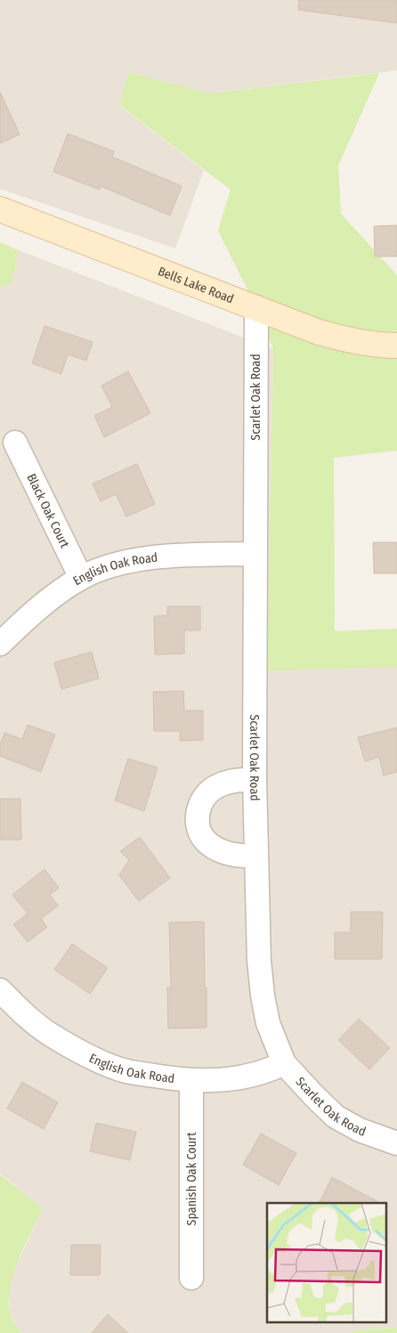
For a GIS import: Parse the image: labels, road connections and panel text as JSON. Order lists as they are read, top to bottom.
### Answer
{
  "streets": {
    "street": [
      "Bells Lake Road",
      "Scarlet Oak Road",
      "Black Oak Court",
      "English Oak Road",
      "Spanish Oak Court"
    ]
  },
  "crossings": [
    ["Bells Lake Road", "Scarlet Oak Road"],
    ["Scarlet Oak Road", "English Oak Road"],
    ["Black Oak Court", "English Oak Road"],
    ["English Oak Road", "Spanish Oak Court"]
  ]
}
